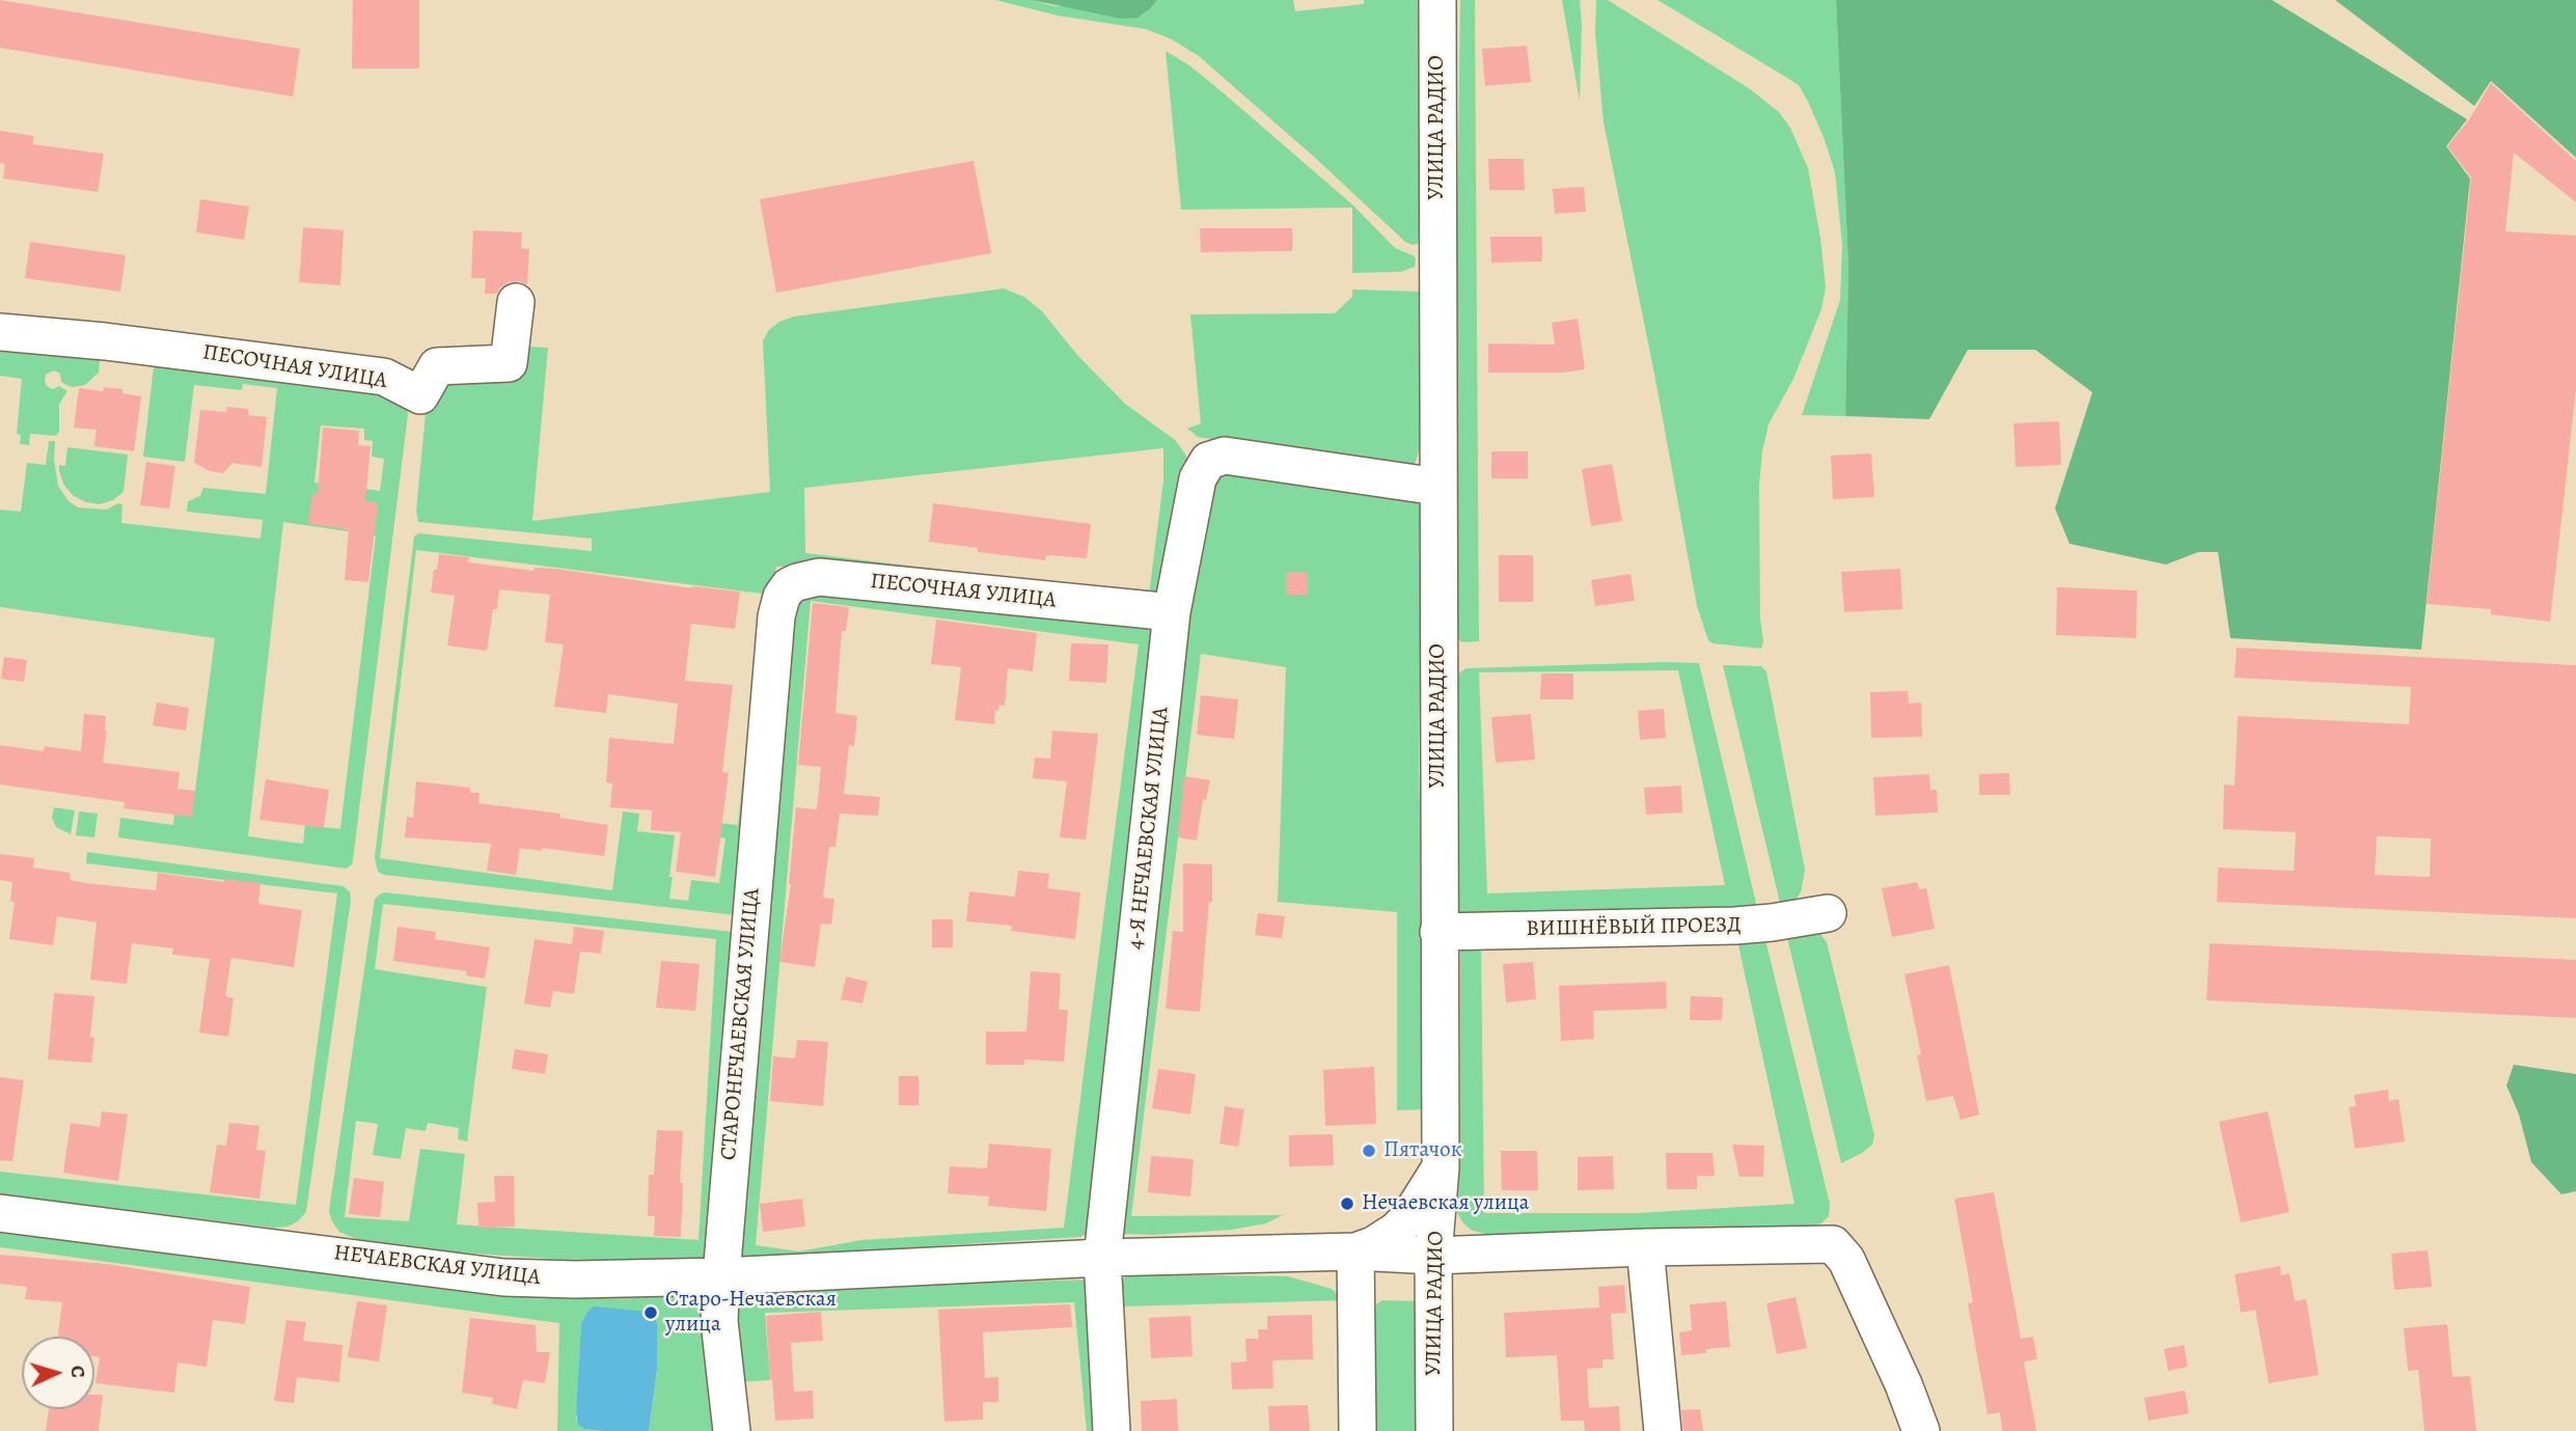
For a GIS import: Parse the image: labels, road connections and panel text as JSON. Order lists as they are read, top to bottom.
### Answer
{
  "streets": {
    "street": [
      "УЛИЦА РАДИО",
      "ПЕСОЧНАЯ УЛИЦА",
      "4-Я НЕЧАЕВСКАЯ УЛИЦА",
      "ВИШНЁВЫЙ ПРОЕЗД",
      "СТАРОНЕЧАЕВСКАЯ УЛИЦА",
      "НЕЧАЕВСКАЯ УЛИЦА"
    ]
  },
  "crossings": [
    ["УЛИЦА РАДИО", "4-Я НЕЧАЕВСКАЯ УЛИЦА"],
    ["УЛИЦА РАДИО", "ВИШНЁВЫЙ ПРОЕЗД"],
    ["УЛИЦА РАДИО", "НЕЧАЕВСКАЯ УЛИЦА"],
    ["ПЕСОЧНАЯ УЛИЦА", "4-Я НЕЧАЕВСКАЯ УЛИЦА"],
    ["ПЕСОЧНАЯ УЛИЦА", "СТАРОНЕЧАЕВСКАЯ УЛИЦА"],
    ["4-Я НЕЧАЕВСКАЯ УЛИЦА", "НЕЧАЕВСКАЯ УЛИЦА"],
    ["СТАРОНЕЧАЕВСКАЯ УЛИЦА", "НЕЧАЕВСКАЯ УЛИЦА"]
  ],
  "places": ["Пятачок", "Нечаевская улица", "Старо-Нечаевская улица"],
  "north": "right"
}
